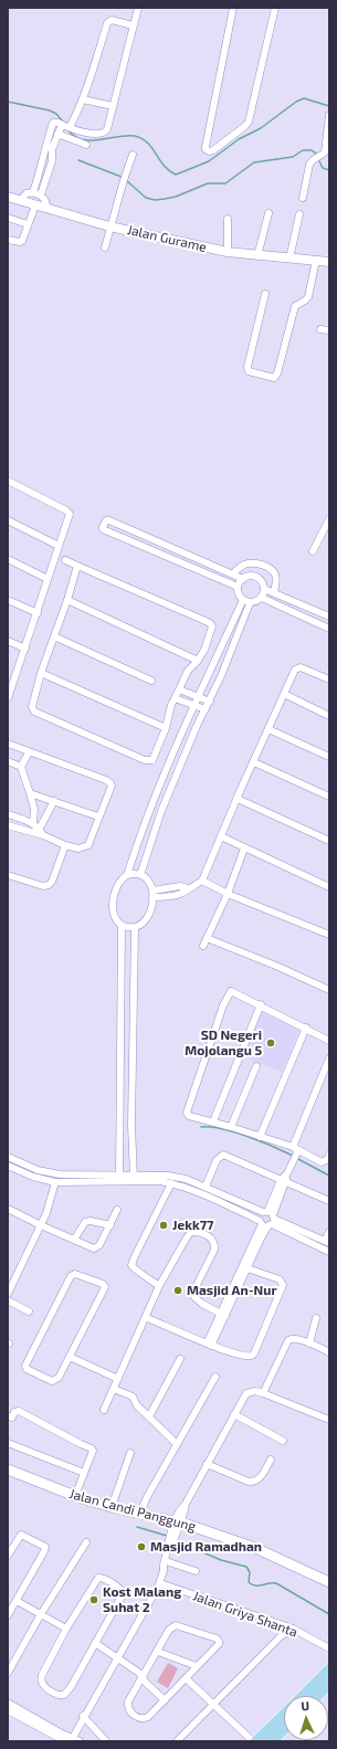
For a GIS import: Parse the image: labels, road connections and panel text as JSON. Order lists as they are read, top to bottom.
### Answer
{
  "streets": {
    "main road": ["Jalan Candi Panggung"],
    "street": ["Jalan Gurame", "Jalan Griya Shanta"]
  },
  "places": [
    "SD Negeri Mojolangu 5",
    "Jekk77",
    "Masjid An-Nur",
    "Masjid Ramadhan",
    "Kost Malang Suhat 2"
  ],
  "north": "top"
}
